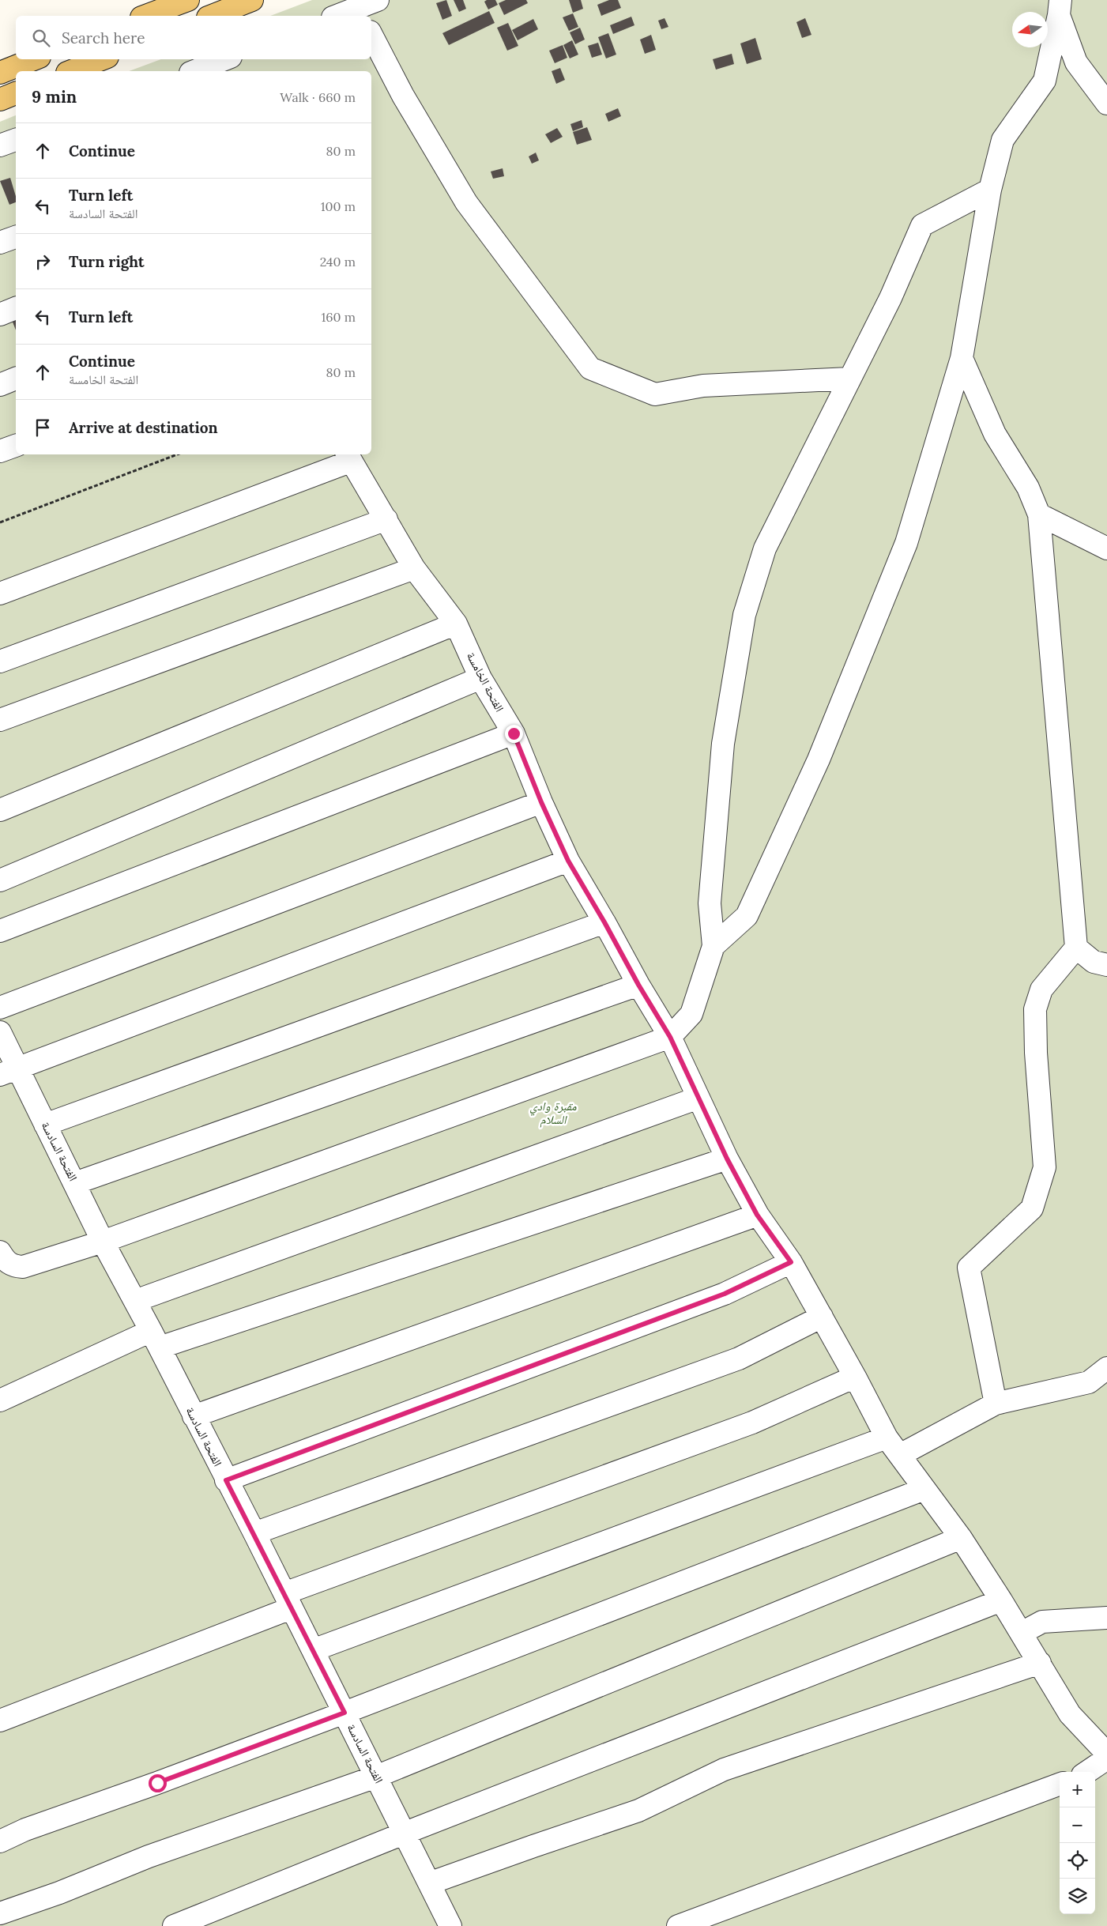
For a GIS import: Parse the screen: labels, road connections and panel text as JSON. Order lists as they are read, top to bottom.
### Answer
{
  "streets": {
    "street": ["الفتحة الخامسة", "الفتحة السادسة"]
  },
  "parks": ["مقبرة وادي السلام"],
  "north": "left",
  "page": {
    "search": "Search here",
    "heading": ["9 min", "Walk · 660 m"],
    "list": [
      ["Continue", "80 m"],
      ["Turn left", "الفتحة السادسة", "100 m"],
      ["Turn right", "240 m"],
      ["Turn left", "160 m"],
      ["Continue", "الفتحة الخامسة", "80 m"],
      "Arrive at destination"
    ],
    "map_buttons": ["+", "−"]
  }
}
